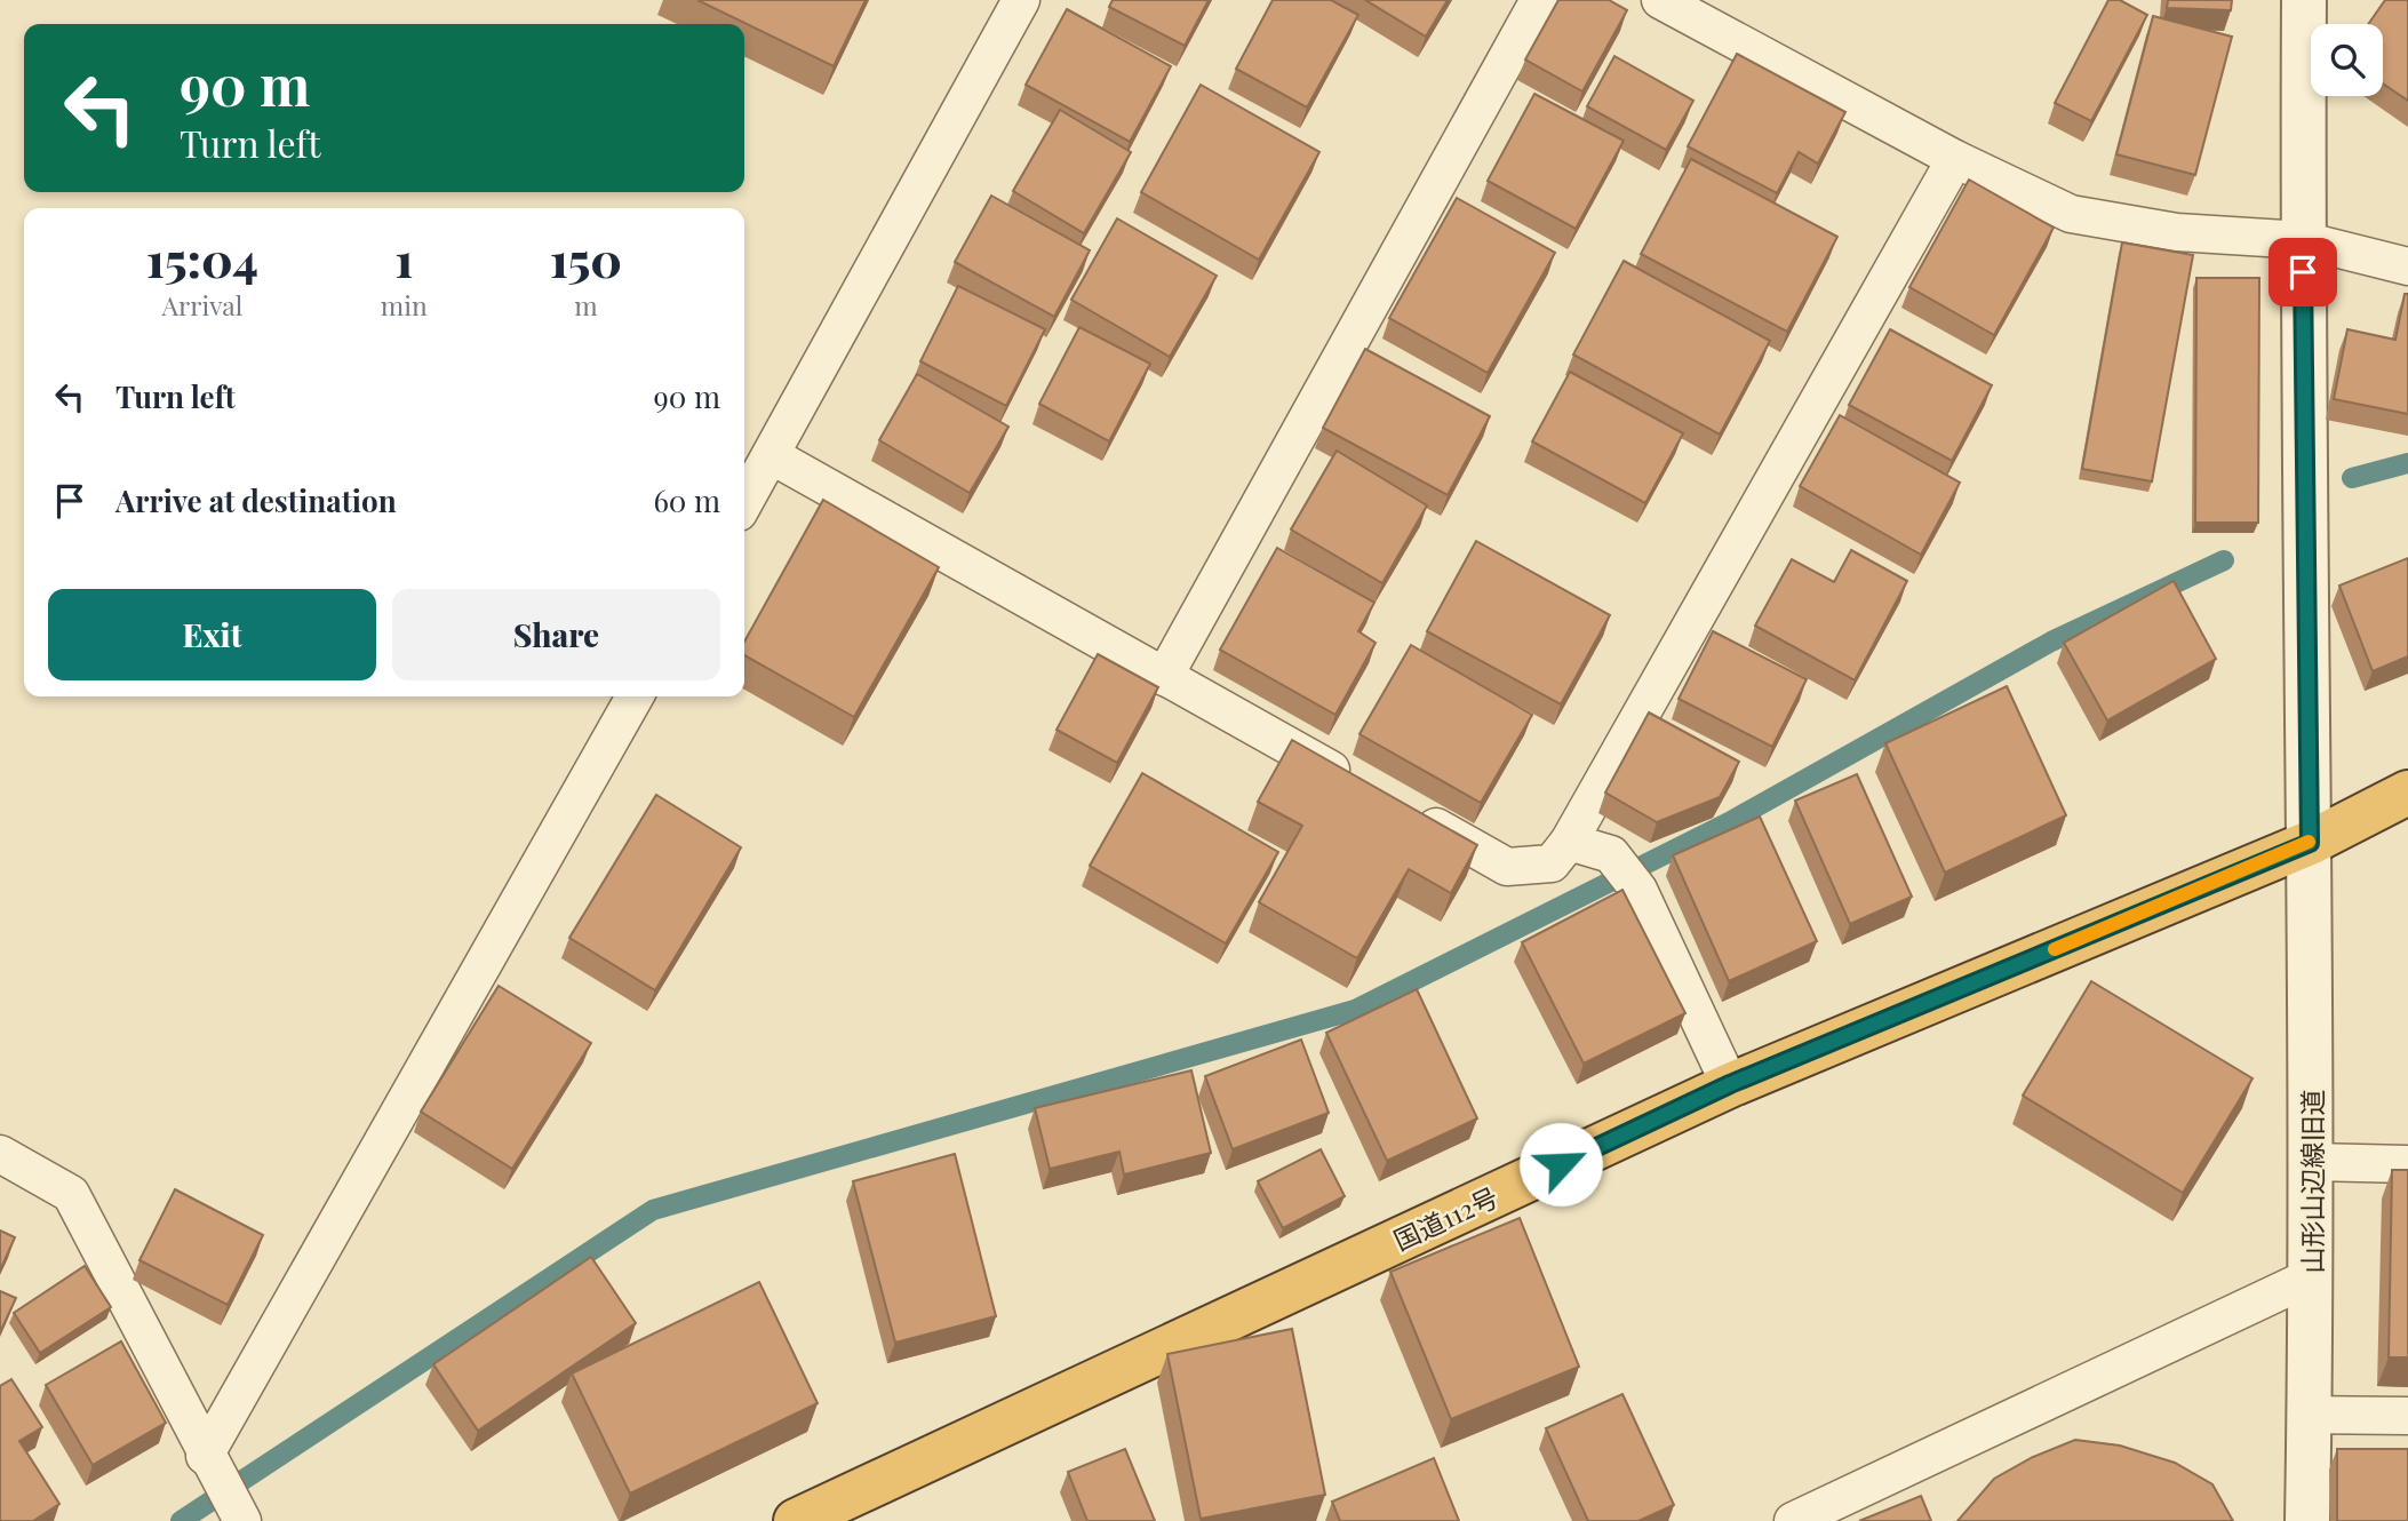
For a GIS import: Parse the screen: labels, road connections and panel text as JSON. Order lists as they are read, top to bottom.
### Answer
{
  "streets": {
    "highway": ["国道112号"],
    "street": ["山形山辺線旧道"]
  },
  "crossings": [
    ["山形山辺線旧道", "国道112号"]
  ],
  "page": {
    "turn": ["90 m", "Turn left"],
    "eta": [
      "15:04",
      "Arrival",
      "1",
      "min",
      "150",
      "m"
    ],
    "list": [
      {
        "name": "Turn left",
        "value": "90 m"
      },
      {
        "name": "Arrive at destination",
        "value": "60 m"
      }
    ],
    "buttons": ["Exit", "Share"]
  }
}
